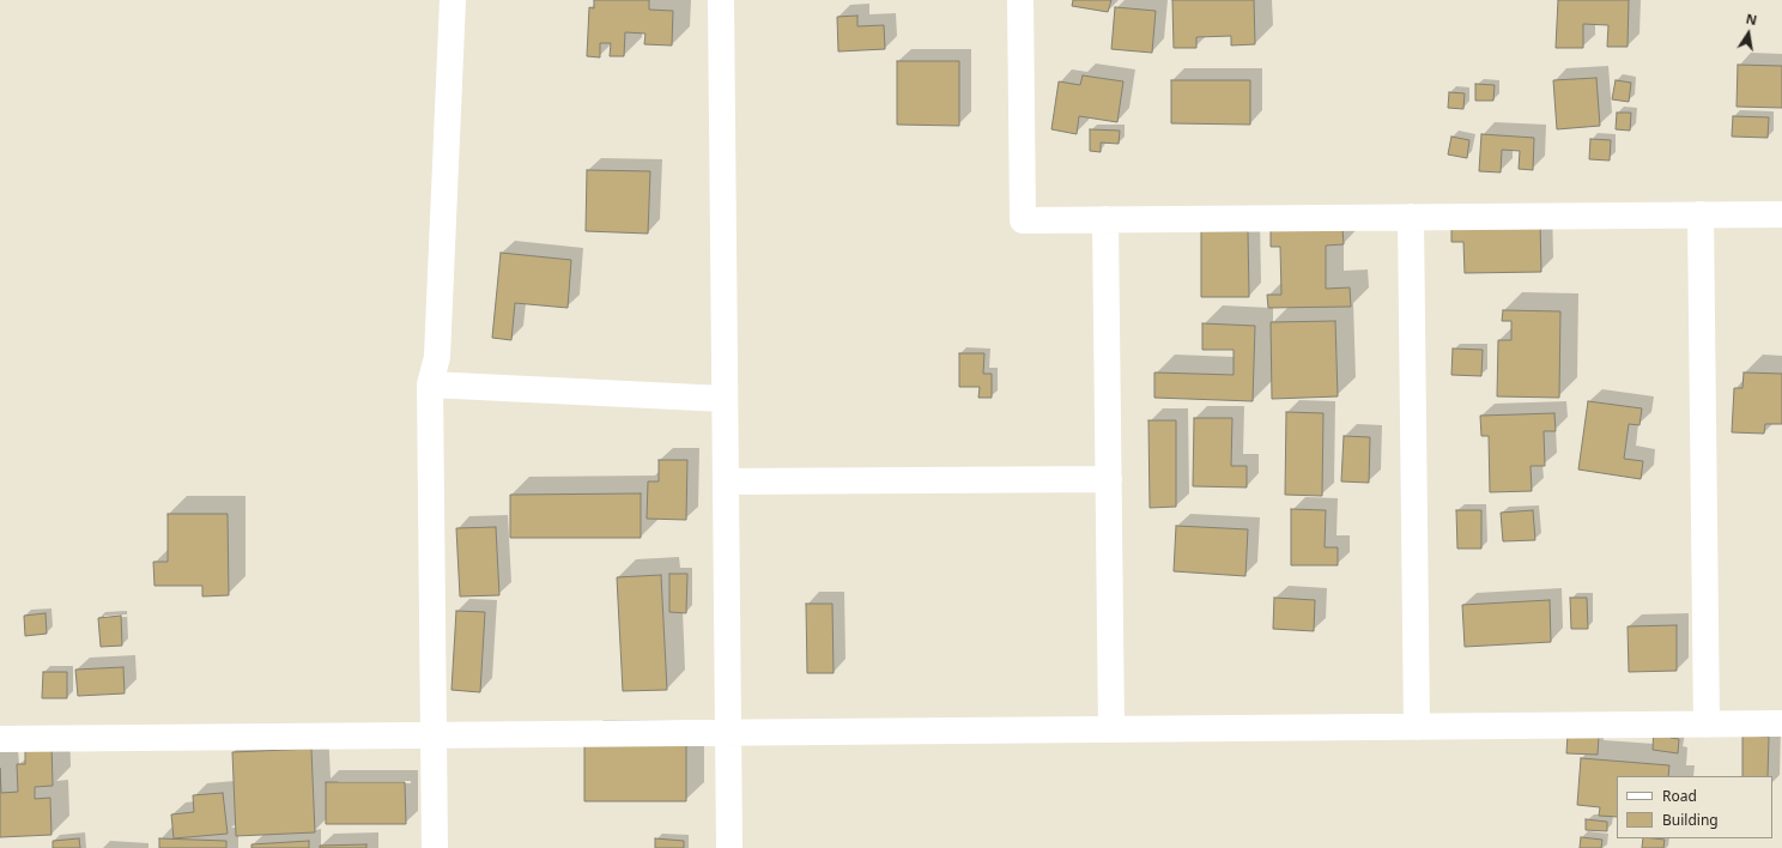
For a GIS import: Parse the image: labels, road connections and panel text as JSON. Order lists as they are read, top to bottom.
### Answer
{
  "legend": ["Road", "Building"],
  "north": "top"
}
